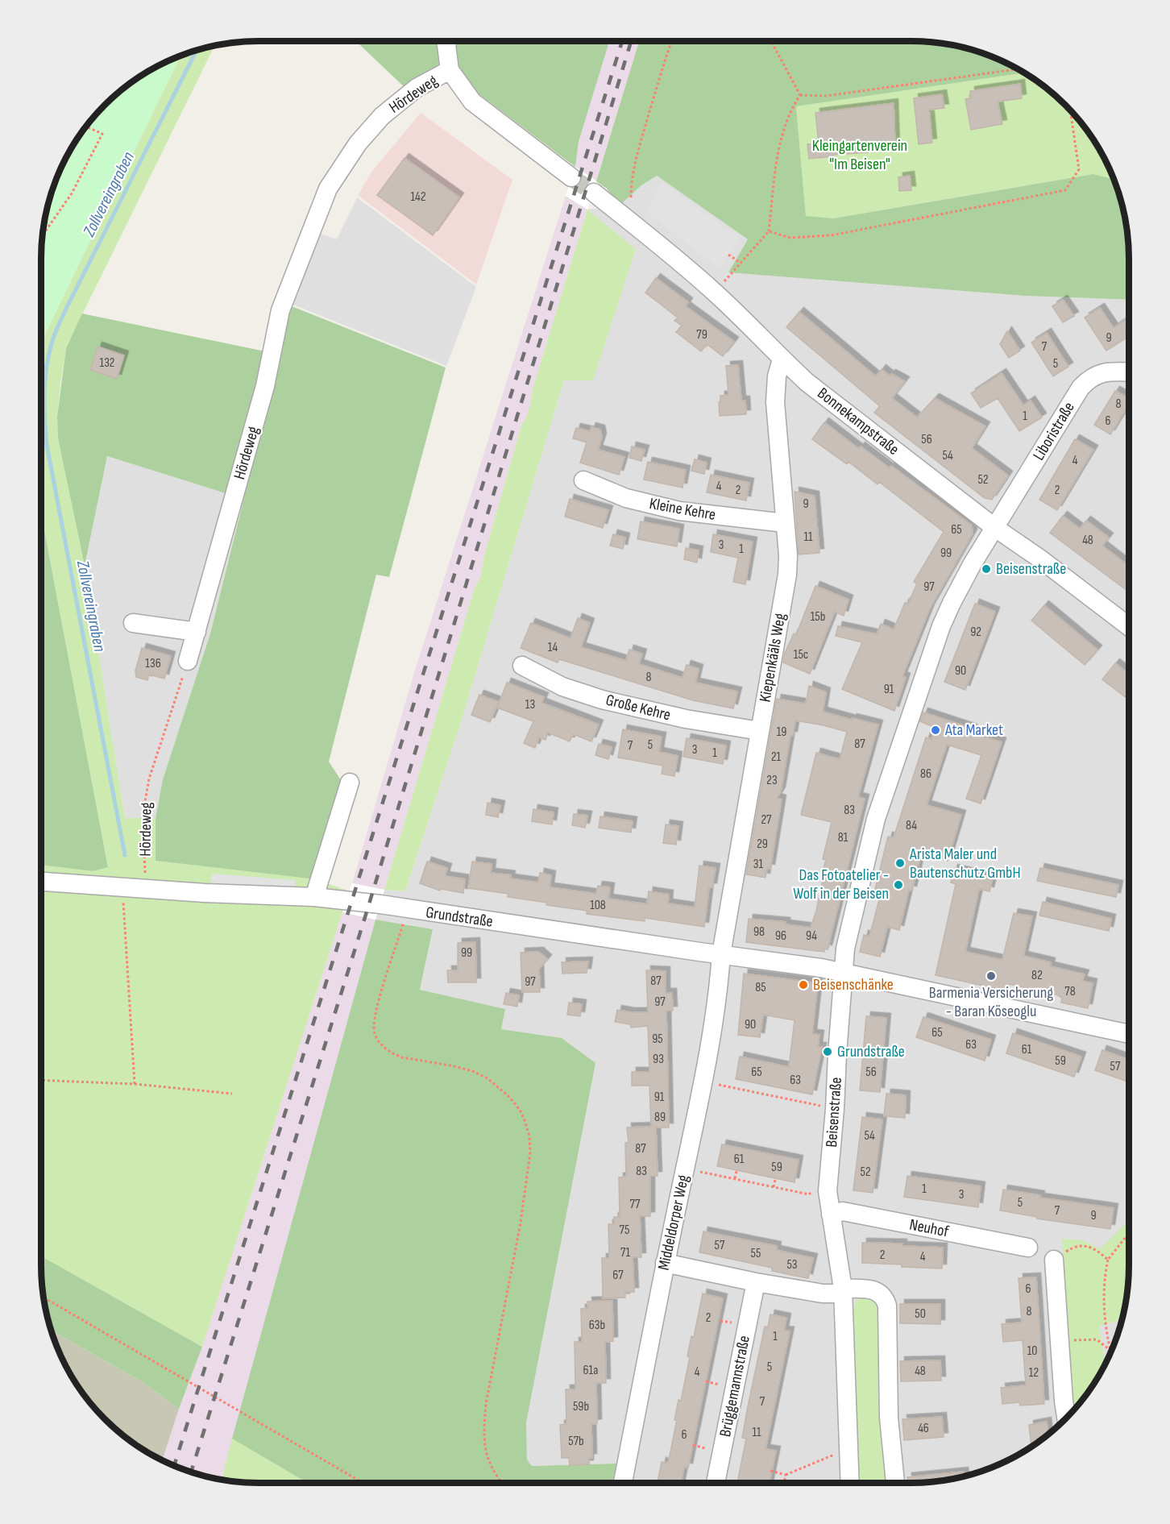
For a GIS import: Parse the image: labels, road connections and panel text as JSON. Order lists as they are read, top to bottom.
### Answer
{
  "streets": {
    "street": [
      "Hördeweg",
      "Bonnekampstraße",
      "Liboristraße",
      "Kleine Kehre",
      "Kiepenkääls Weg",
      "Große Kehre",
      "Grundstraße",
      "Beisenstraße",
      "Middeldorper Weg",
      "Neuhof",
      "Brüggemannstraße"
    ]
  },
  "crossings": [
    ["Hördeweg", "Grundstraße"],
    ["Bonnekampstraße", "Liboristraße"],
    ["Bonnekampstraße", "Kiepenkääls Weg"],
    ["Bonnekampstraße", "Beisenstraße"],
    ["Liboristraße", "Beisenstraße"],
    ["Kleine Kehre", "Kiepenkääls Weg"],
    ["Kiepenkääls Weg", "Große Kehre"],
    ["Kiepenkääls Weg", "Grundstraße"],
    ["Kiepenkääls Weg", "Middeldorper Weg"],
    ["Grundstraße", "Beisenstraße"],
    ["Grundstraße", "Middeldorper Weg"],
    ["Beisenstraße", "Neuhof"]
  ],
  "water": ["Zollvereingraben"],
  "parks": ["Kleingartenverein \"Im Beisen\""],
  "places": [
    "Beisenstraße",
    "Ata Market",
    "Arista Maler und Bautenschutz GmbH",
    "Das Fotoatelier - Wolf in der Beisen",
    "Barmenia Versicherung - Baran Köseoglu",
    "Beisenschänke",
    "Grundstraße"
  ],
  "house_numbers": [
    "142",
    "79",
    "9",
    "7",
    "132",
    "5",
    "8",
    "1",
    "6",
    "56",
    "54",
    "4",
    "52",
    "4",
    "2",
    "2",
    "9",
    "65",
    "11",
    "48",
    "3",
    "1",
    "99",
    "97",
    "15b",
    "92",
    "14",
    "15c",
    "136",
    "90",
    "8",
    "91",
    "13",
    "19",
    "87",
    "5",
    "7",
    "3",
    "1",
    "21",
    "86",
    "23",
    "83",
    "27",
    "84",
    "81",
    "29",
    "31",
    "108",
    "98",
    "96",
    "94",
    "99",
    "82",
    "87",
    "97",
    "85",
    "78",
    "97",
    "90",
    "65",
    "95",
    "63",
    "61",
    "93",
    "59",
    "57",
    "65",
    "56",
    "63",
    "91",
    "89",
    "54",
    "87",
    "61",
    "59",
    "83",
    "52",
    "1",
    "3",
    "5",
    "77",
    "7",
    "9",
    "75",
    "57",
    "71",
    "55",
    "2",
    "4",
    "53",
    "67",
    "6",
    "8",
    "50",
    "2",
    "63b",
    "1",
    "10",
    "5",
    "61a",
    "48",
    "4",
    "12",
    "7",
    "59b",
    "46",
    "11",
    "6",
    "57b"
  ]
}
